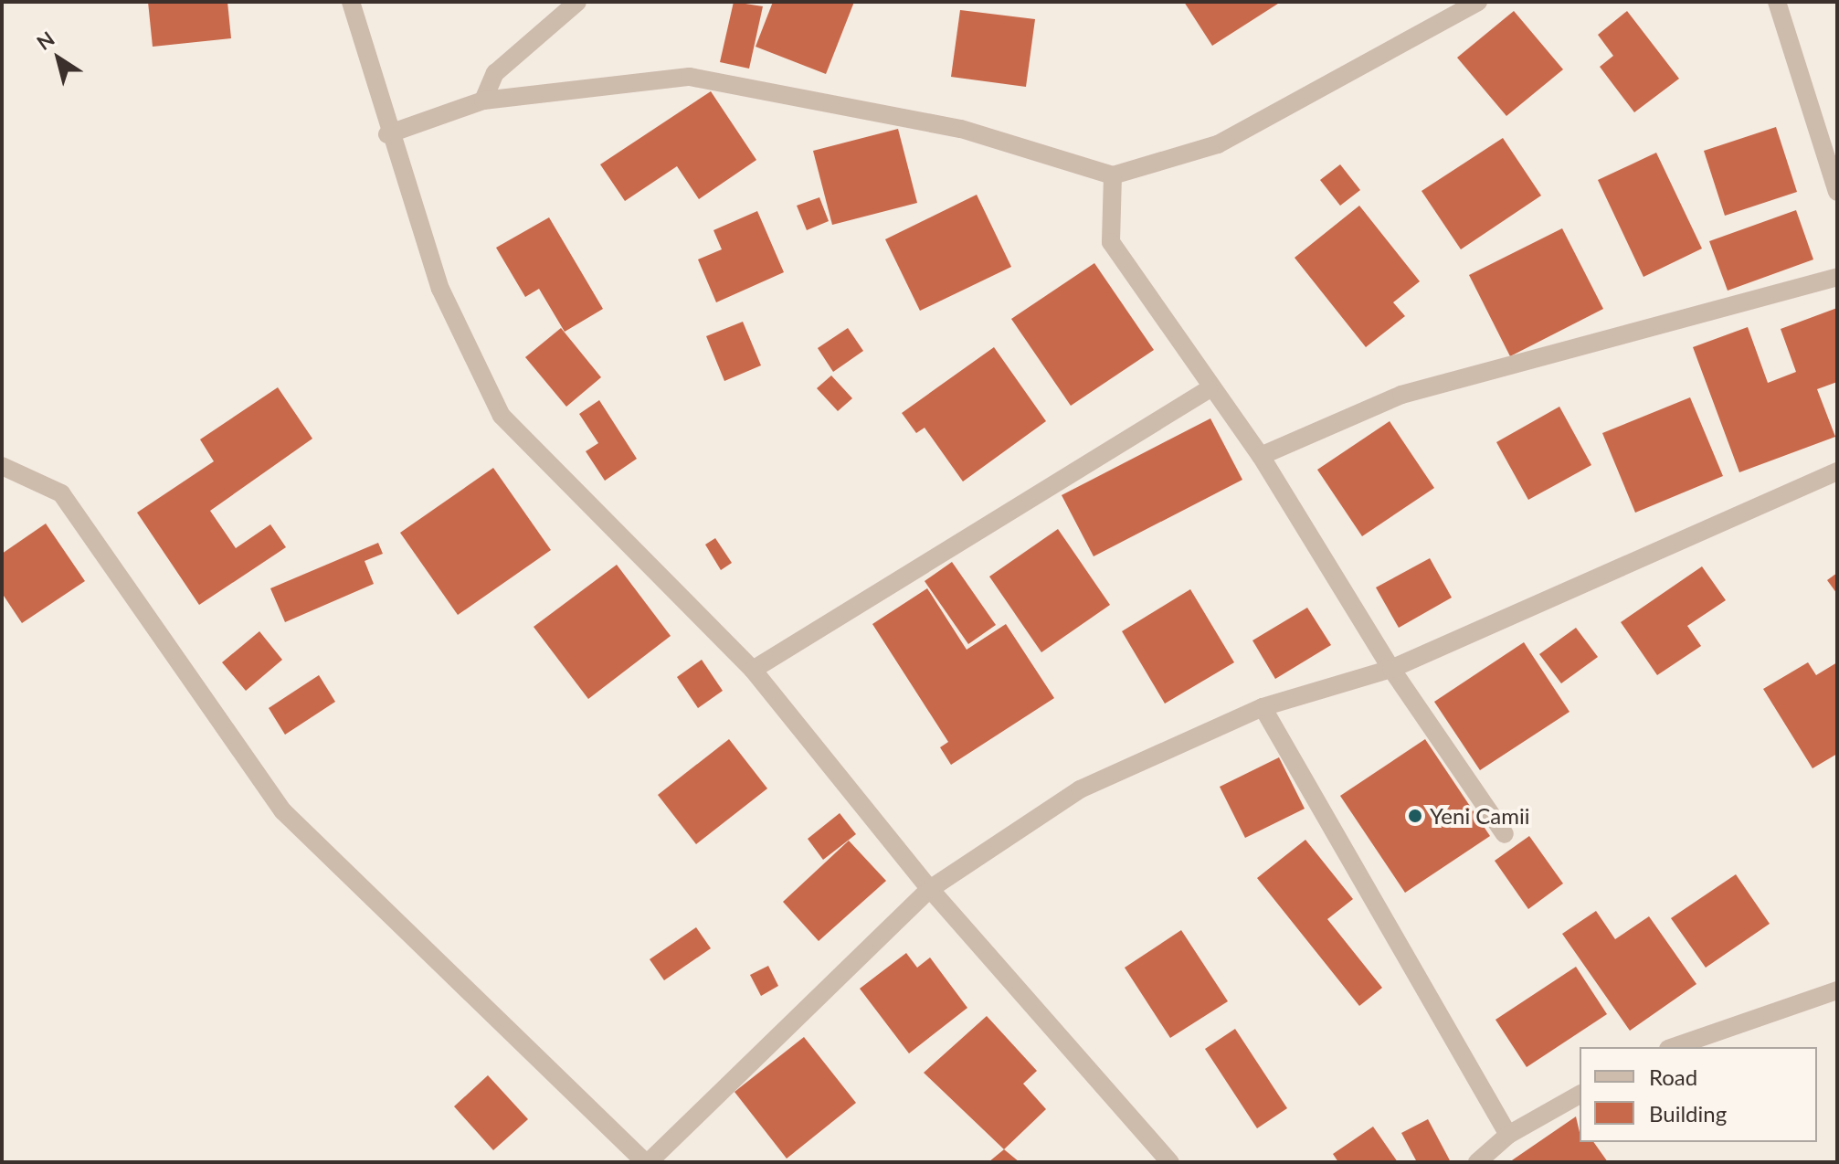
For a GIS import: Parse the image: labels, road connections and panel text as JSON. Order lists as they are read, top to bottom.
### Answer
{
  "places": ["Yeni Camii"],
  "legend": ["Road", "Building"],
  "north": "top left"
}
